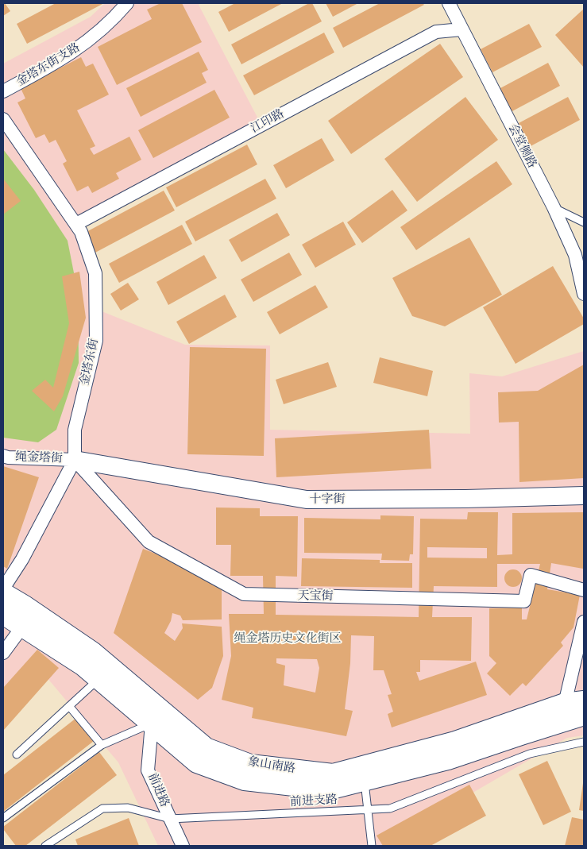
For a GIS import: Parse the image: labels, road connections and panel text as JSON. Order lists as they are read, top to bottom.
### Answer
{
  "streets": {
    "main road": ["象山南路"],
    "street": [
      "金塔东街支路",
      "江印路",
      "会堂侧路",
      "金塔东街",
      "绳金塔街",
      "十字街",
      "天宝街",
      "前进路"
    ],
    "lane": ["前进支路"]
  },
  "crossings": [
    ["江印路", "会堂侧路"],
    ["江印路", "金塔东街"],
    ["金塔东街", "绳金塔街"],
    ["金塔东街", "十字街"],
    ["金塔东街", "天宝街"],
    ["绳金塔街", "十字街"],
    ["绳金塔街", "天宝街"],
    ["十字街", "天宝街"],
    ["象山南路", "前进路"],
    ["前进路", "前进支路"]
  ],
  "parks": ["绳金塔历史文化街区"]
}
